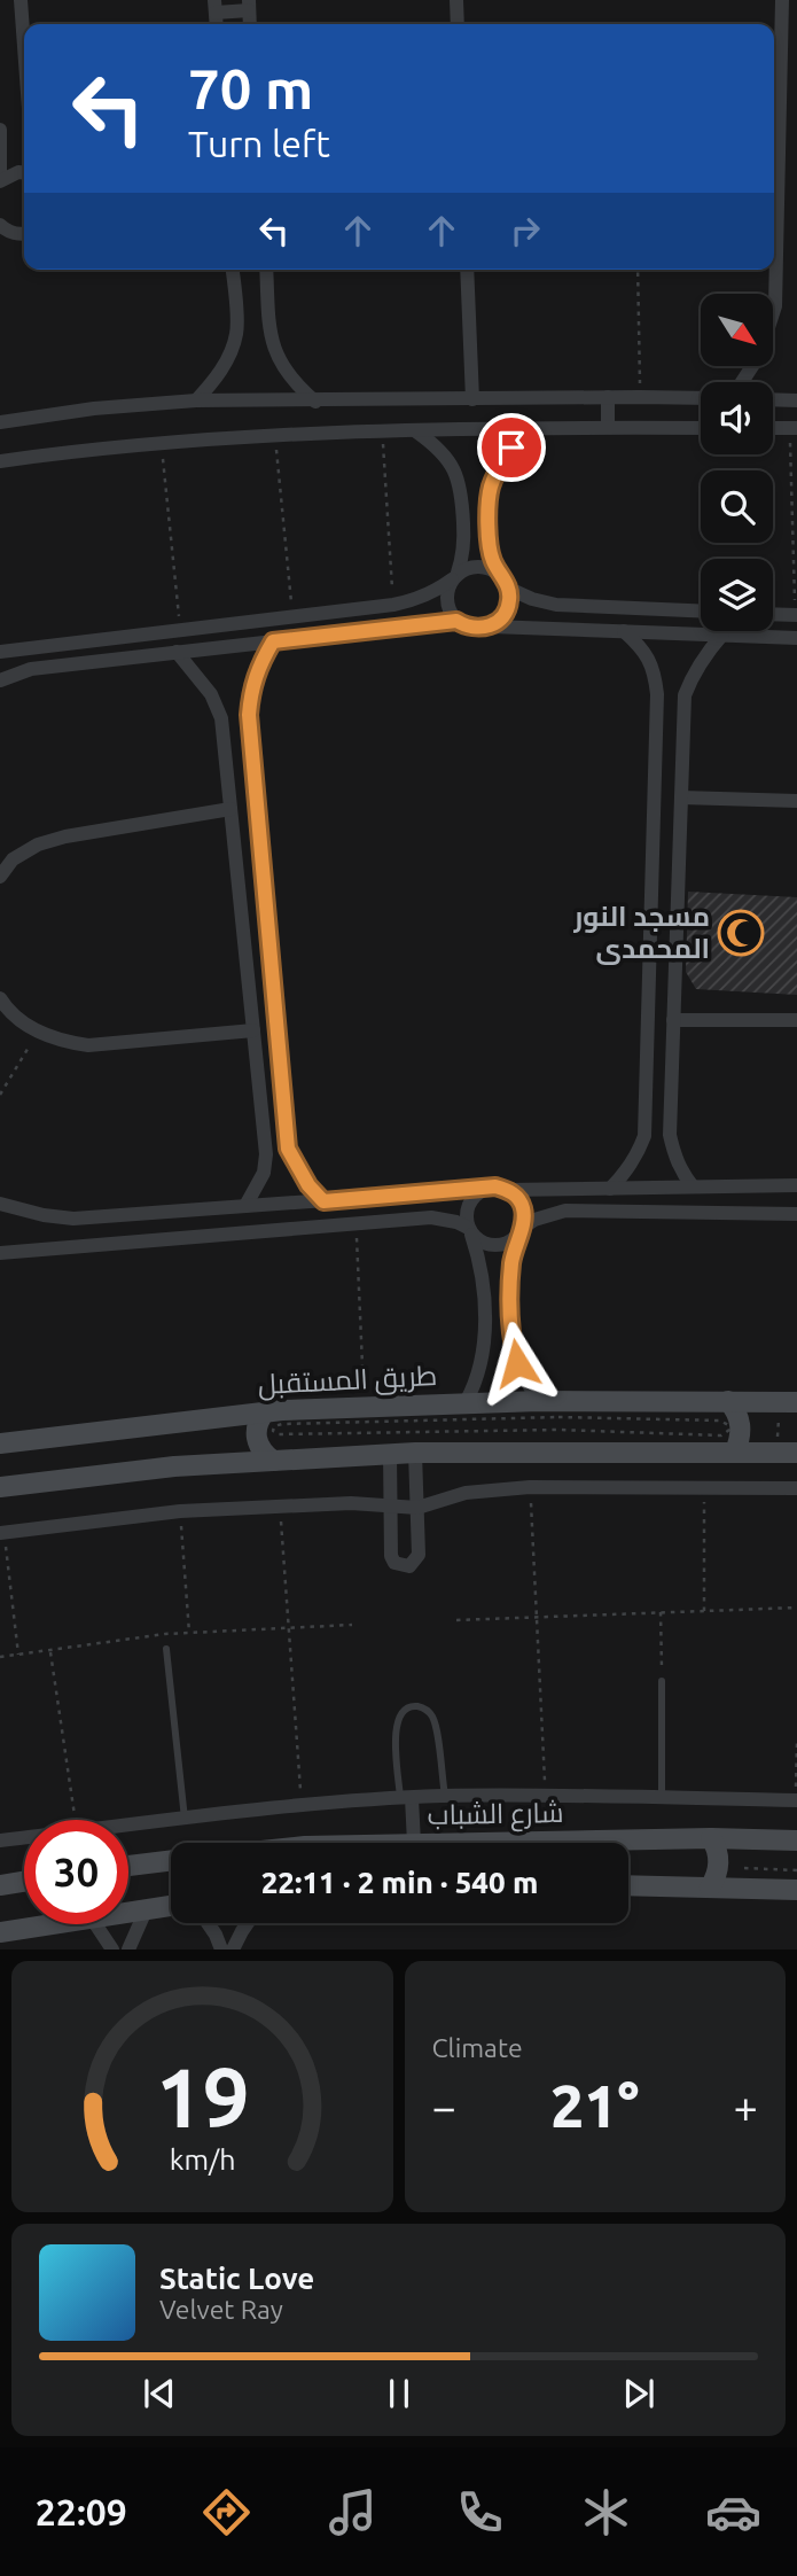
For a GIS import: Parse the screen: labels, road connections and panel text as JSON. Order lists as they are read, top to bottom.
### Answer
{
  "streets": {
    "main road": ["طريق المستقبل", "شارع الشباب"]
  },
  "places": {
    "mosque": ["مسجد النور المحمدى"]
  },
  "north": "bottom right",
  "page": {
    "turn": ["70 m", "Turn left"],
    "limit": "30",
    "trip": "22:11 · 2 min · 540 m",
    "tile": "Climate",
    "heat": ["−", "21°", "+"],
    "song": ["Static Love", "Velvet Ray"],
    "tabs": "22:09",
    "gauge": ["19", "km/h"]
  }
}
